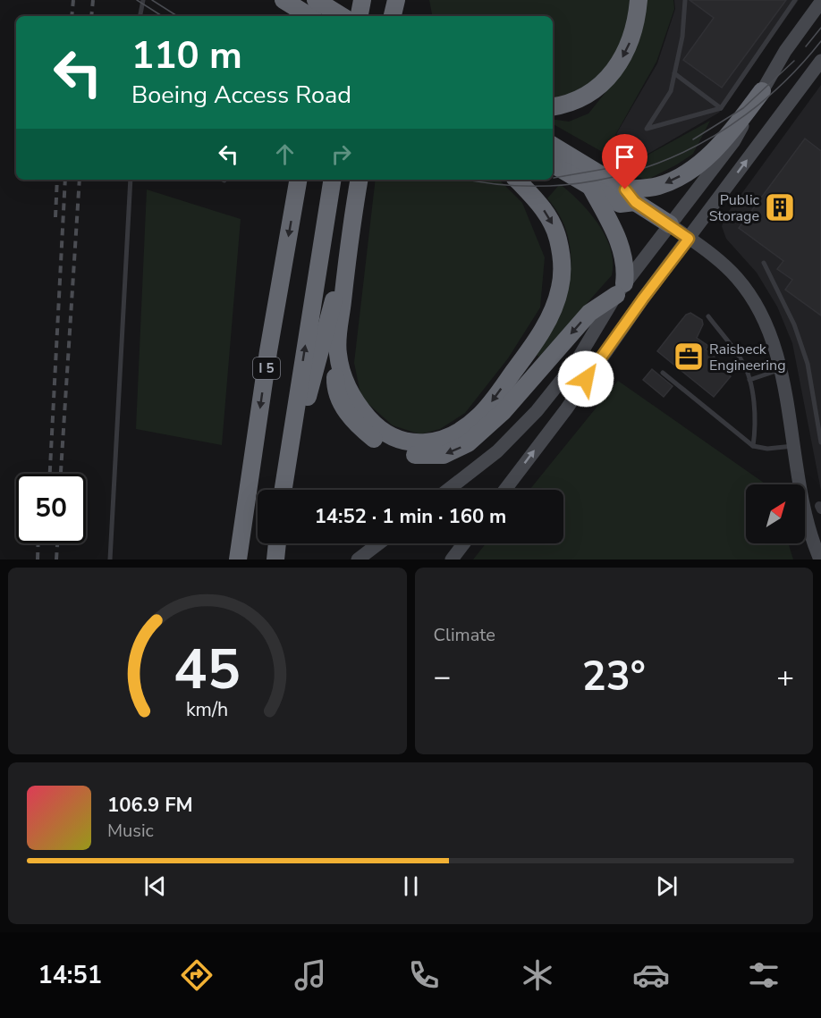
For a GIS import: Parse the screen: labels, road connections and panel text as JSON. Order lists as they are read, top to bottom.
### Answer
{
  "streets": {
    "highway": ["I 5"]
  },
  "places": {
    "building": ["Public Storage"],
    "office": ["Raisbeck Engineering"]
  },
  "north": "top right",
  "page": {
    "turn": ["110 m", "Boeing Access Road"],
    "limit": "50",
    "trip": "14:52 · 1 min · 160 m",
    "tile": "Climate",
    "heat": ["−", "23°", "+"],
    "song": ["106.9 FM", "Music"],
    "tabs": "14:51",
    "gauge": ["45", "km/h"]
  }
}
